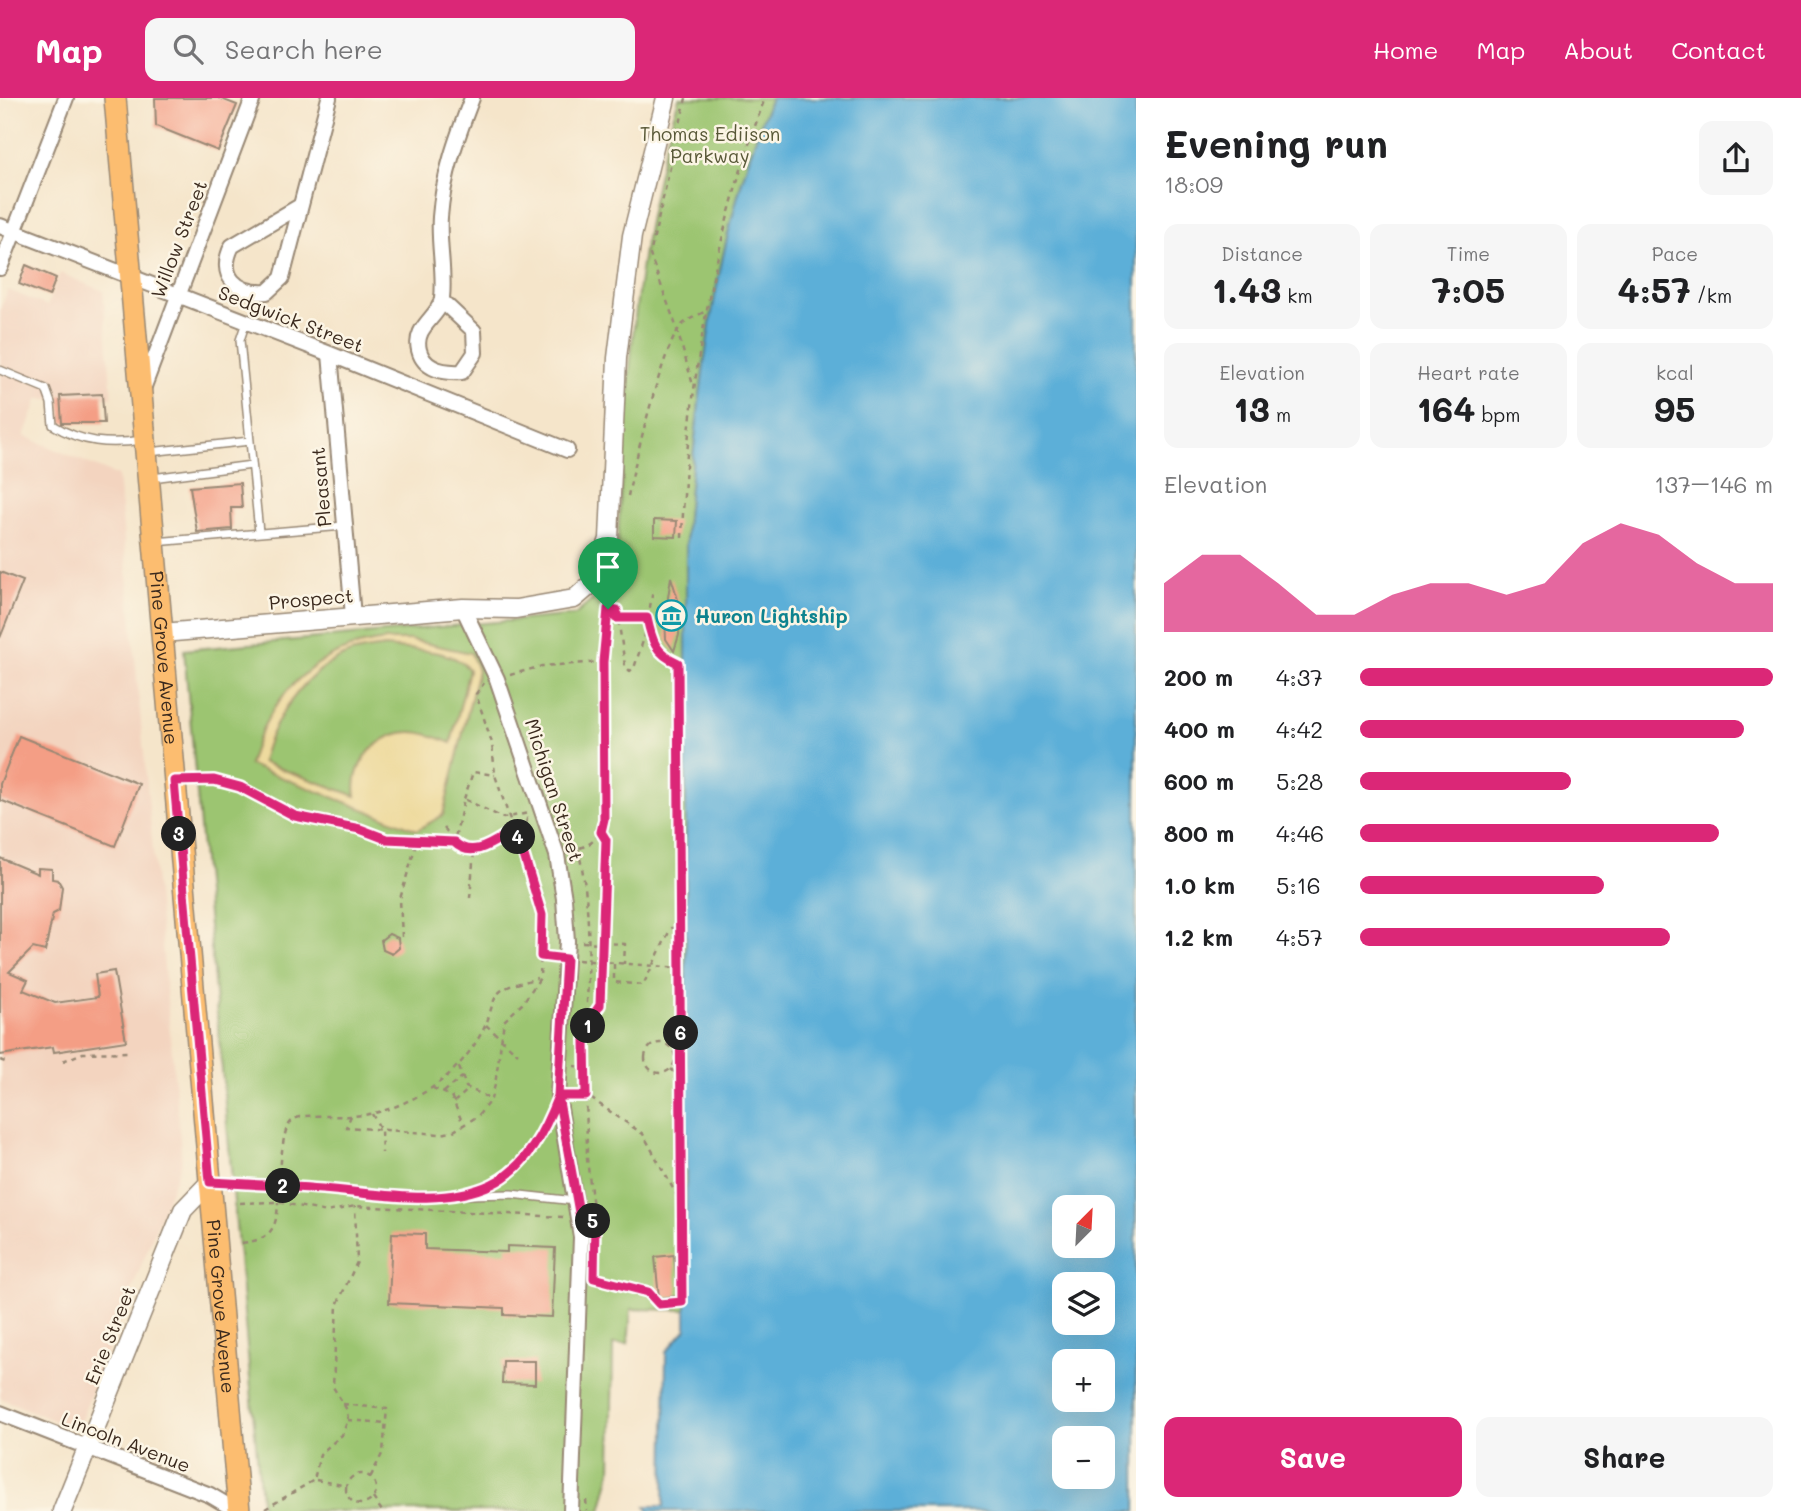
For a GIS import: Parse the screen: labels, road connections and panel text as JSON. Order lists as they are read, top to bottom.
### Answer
{
  "streets": {
    "main road": ["Pine Grove Avenue"],
    "street": [
      "Willow Street",
      "Sedgwick Street",
      "Pleasant",
      "Prospect",
      "Michigan Street",
      "Erie Street",
      "Lincoln Avenue"
    ]
  },
  "crossings": [
    ["Willow Street", "Sedgwick Street"],
    ["Willow Street", "Pine Grove Avenue"],
    ["Sedgwick Street", "Pleasant"],
    ["Sedgwick Street", "Pine Grove Avenue"],
    ["Pleasant", "Prospect"],
    ["Prospect", "Pine Grove Avenue"],
    ["Prospect", "Michigan Street"],
    ["Pine Grove Avenue", "Erie Street"],
    ["Pine Grove Avenue", "Lincoln Avenue"],
    ["Erie Street", "Lincoln Avenue"]
  ],
  "parks": ["Thomas Ediison Parkway"],
  "places": {
    "museum": ["Huron Lightship"]
  },
  "north": "top right",
  "page": {
    "header": "Map",
    "search": "Search here",
    "nav": [
      "Home",
      "Map",
      "About",
      "Contact"
    ],
    "heading": ["Evening run", "18:09"],
    "stats": [
      ["Distance", "1.43 km"],
      ["Time", "7:05"],
      ["Pace", "4:57 /km"],
      ["Elevation", "13 m"],
      ["Heart rate", "164 bpm"],
      ["kcal", "95"]
    ],
    "chart": ["Elevation", "137–146 m"],
    "list": [
      {
        "name": "200 m",
        "note": "4:37"
      },
      {
        "name": "400 m",
        "note": "4:42"
      },
      {
        "name": "600 m",
        "note": "5:28"
      },
      {
        "name": "800 m",
        "note": "4:46"
      },
      {
        "name": "1.0 km",
        "note": "5:16"
      },
      {
        "name": "1.2 km",
        "note": "4:57"
      }
    ],
    "pins": [
      "3",
      "4",
      "1",
      "6",
      "2",
      "5"
    ],
    "map_buttons": ["+", "−"],
    "buttons": ["Save", "Share"]
  }
}
